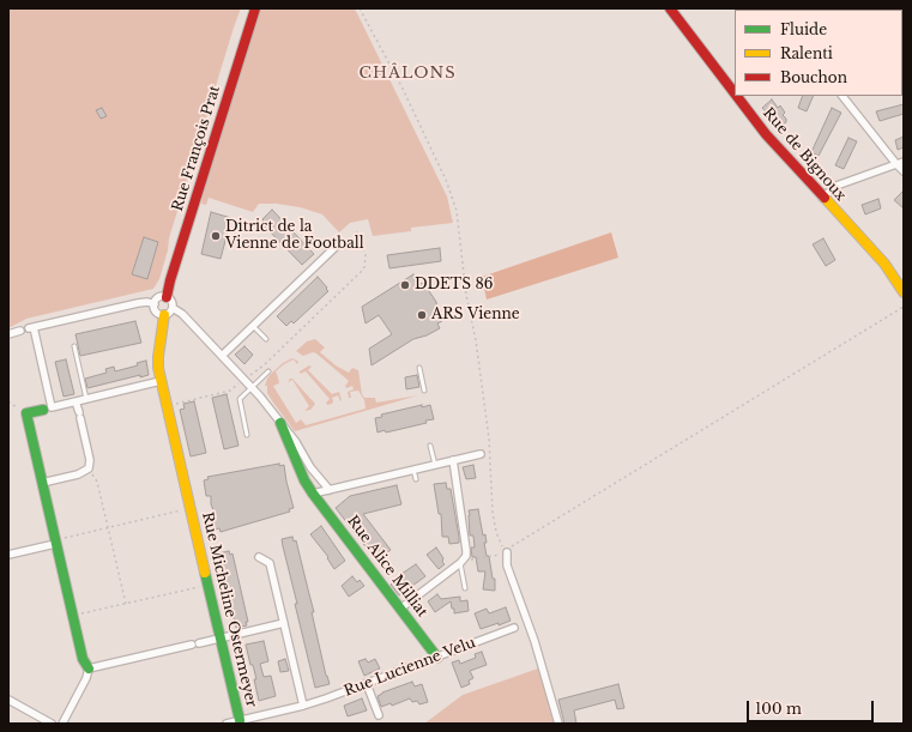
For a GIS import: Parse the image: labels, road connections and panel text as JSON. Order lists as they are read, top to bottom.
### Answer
{
  "streets": {
    "street": [
      "Rue François Prat",
      "Rue de Bignoux",
      "Rue Alice Milliat",
      "Rue Micheline Ostermeyer",
      "Rue Lucienne Velu"
    ]
  },
  "crossings": [
    ["Rue François Prat", "Rue Micheline Ostermeyer"],
    ["Rue Alice Milliat", "Rue Lucienne Velu"],
    ["Rue Micheline Ostermeyer", "Rue Lucienne Velu"]
  ],
  "districts": ["CHÂLONS"],
  "places": ["Ditrict de la Vienne de Football", "DDETS 86", "ARS Vienne"],
  "legend": ["Fluide", "Ralenti", "Bouchon"],
  "scale_bar": "100 m"
}
